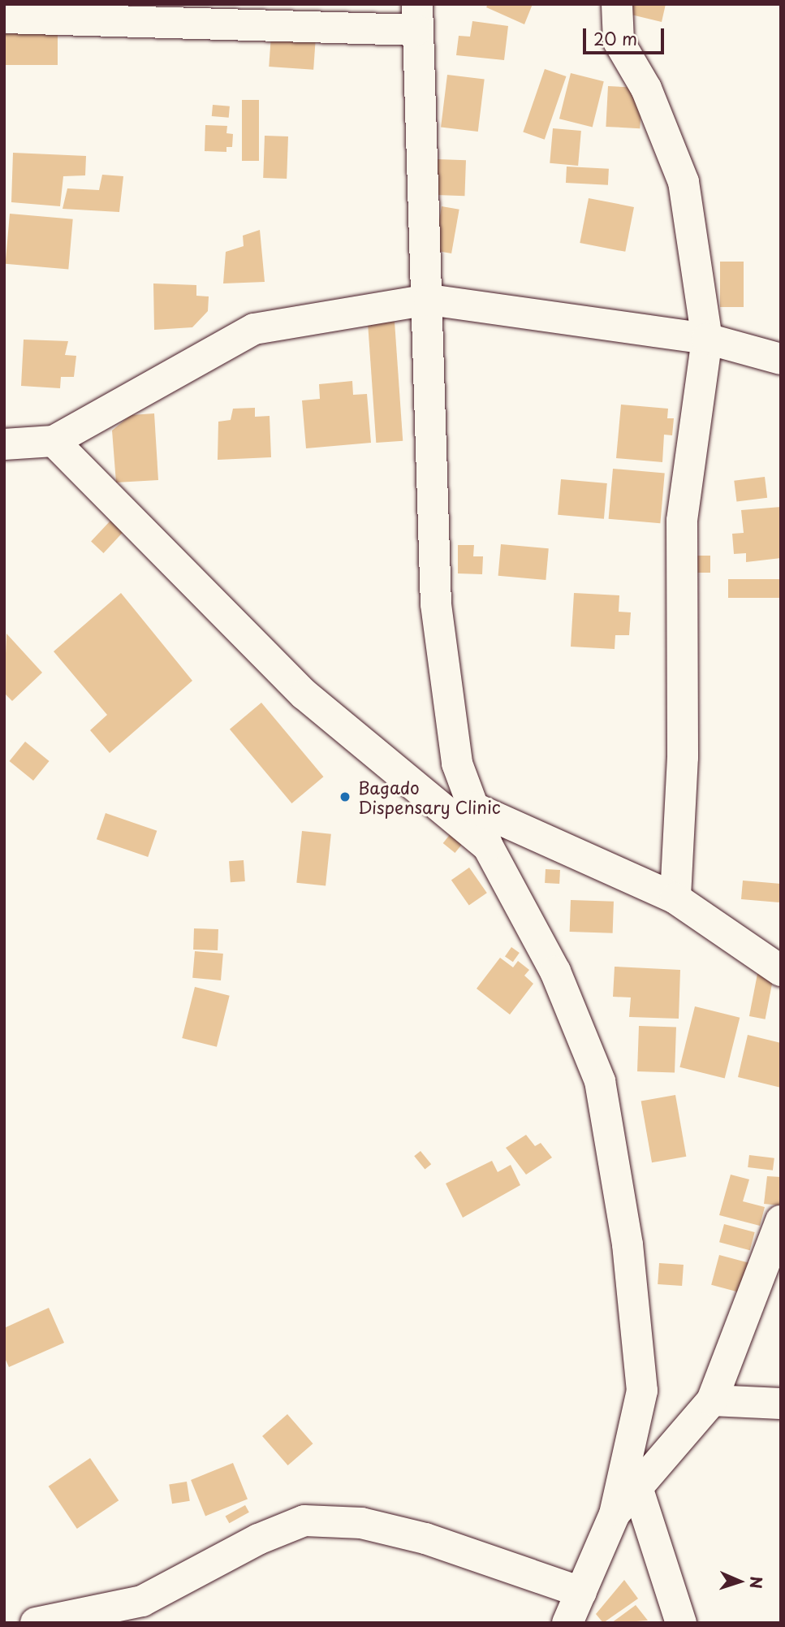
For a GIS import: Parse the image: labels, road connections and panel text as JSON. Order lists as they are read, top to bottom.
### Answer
{
  "places": ["Bagado Dispensary Clinic"],
  "scale_bar": "20 m",
  "north": "right"
}
